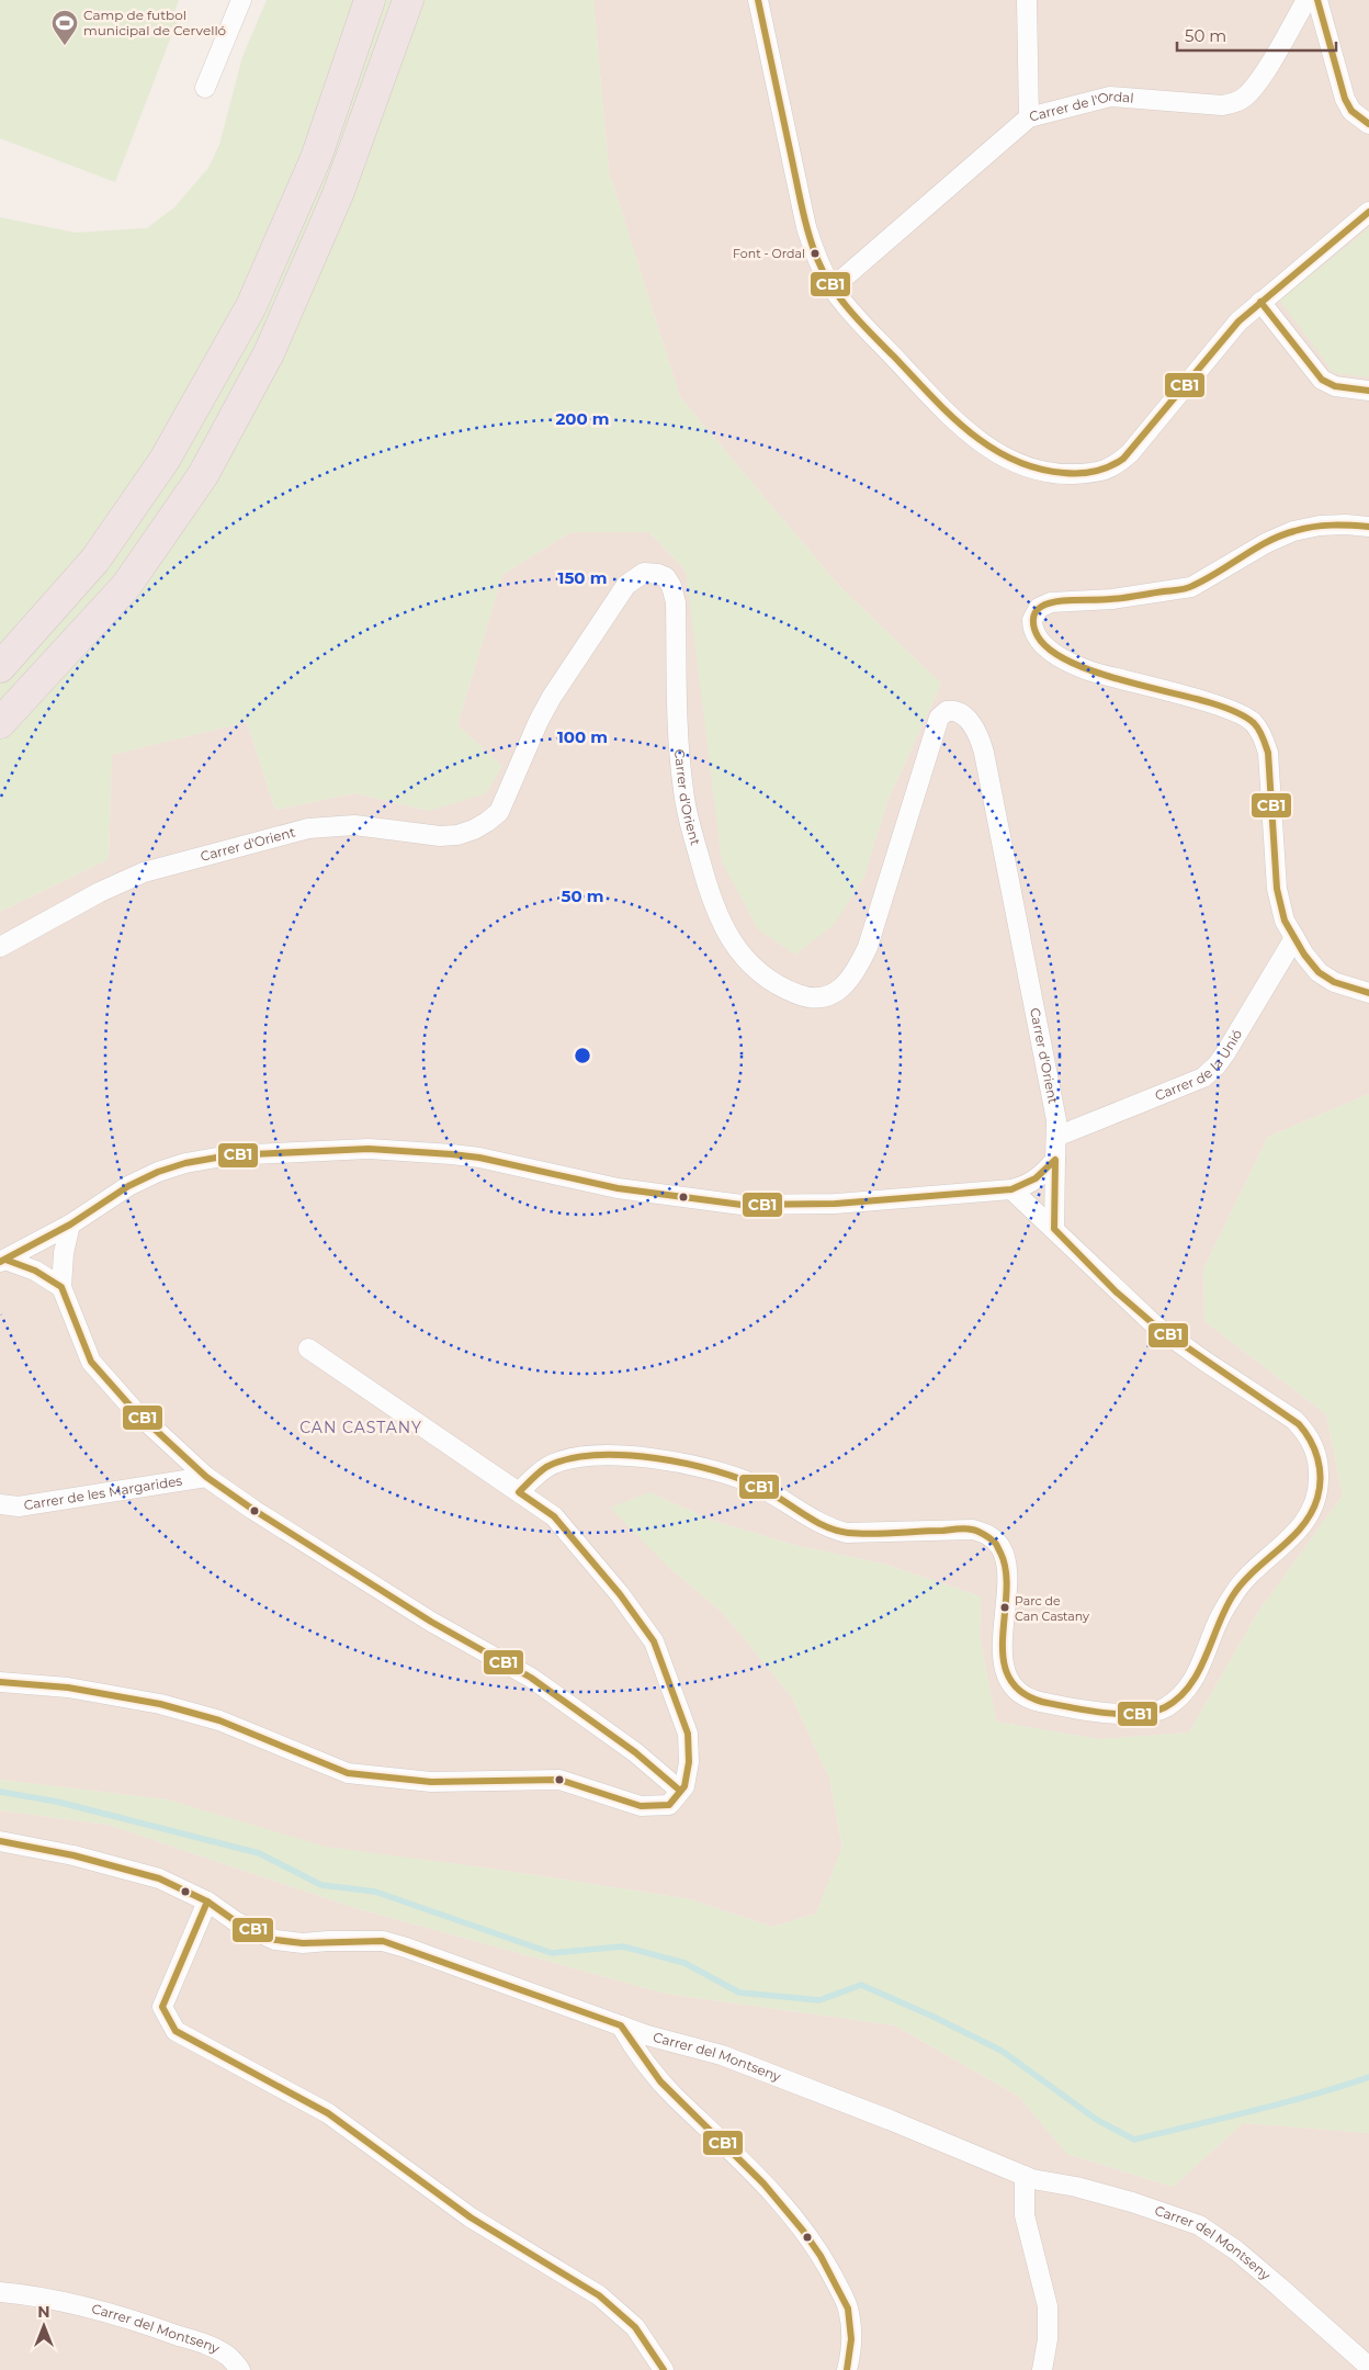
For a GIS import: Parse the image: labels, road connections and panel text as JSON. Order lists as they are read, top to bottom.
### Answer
{
  "streets": {
    "street": [
      "Carrer de l'Ordal",
      "Carrer d'Orient",
      "Carrer de la Unió",
      "Carrer de les Margarides",
      "Carrer del Montseny"
    ]
  },
  "crossings": [
    ["Carrer d'Orient", "Carrer de la Unió"]
  ],
  "districts": ["CAN CASTANY"],
  "places": {
    "sports": ["Camp de futbol municipal de Cervelló"],
    "other": ["Font - Ordal", "Parc de Can Castany"]
  },
  "lines": ["transit line CB1"],
  "scale_bar": "50 m",
  "north": "top",
  "rings": [
    "200 m",
    "150 m",
    "100 m",
    "50 m"
  ]
}
